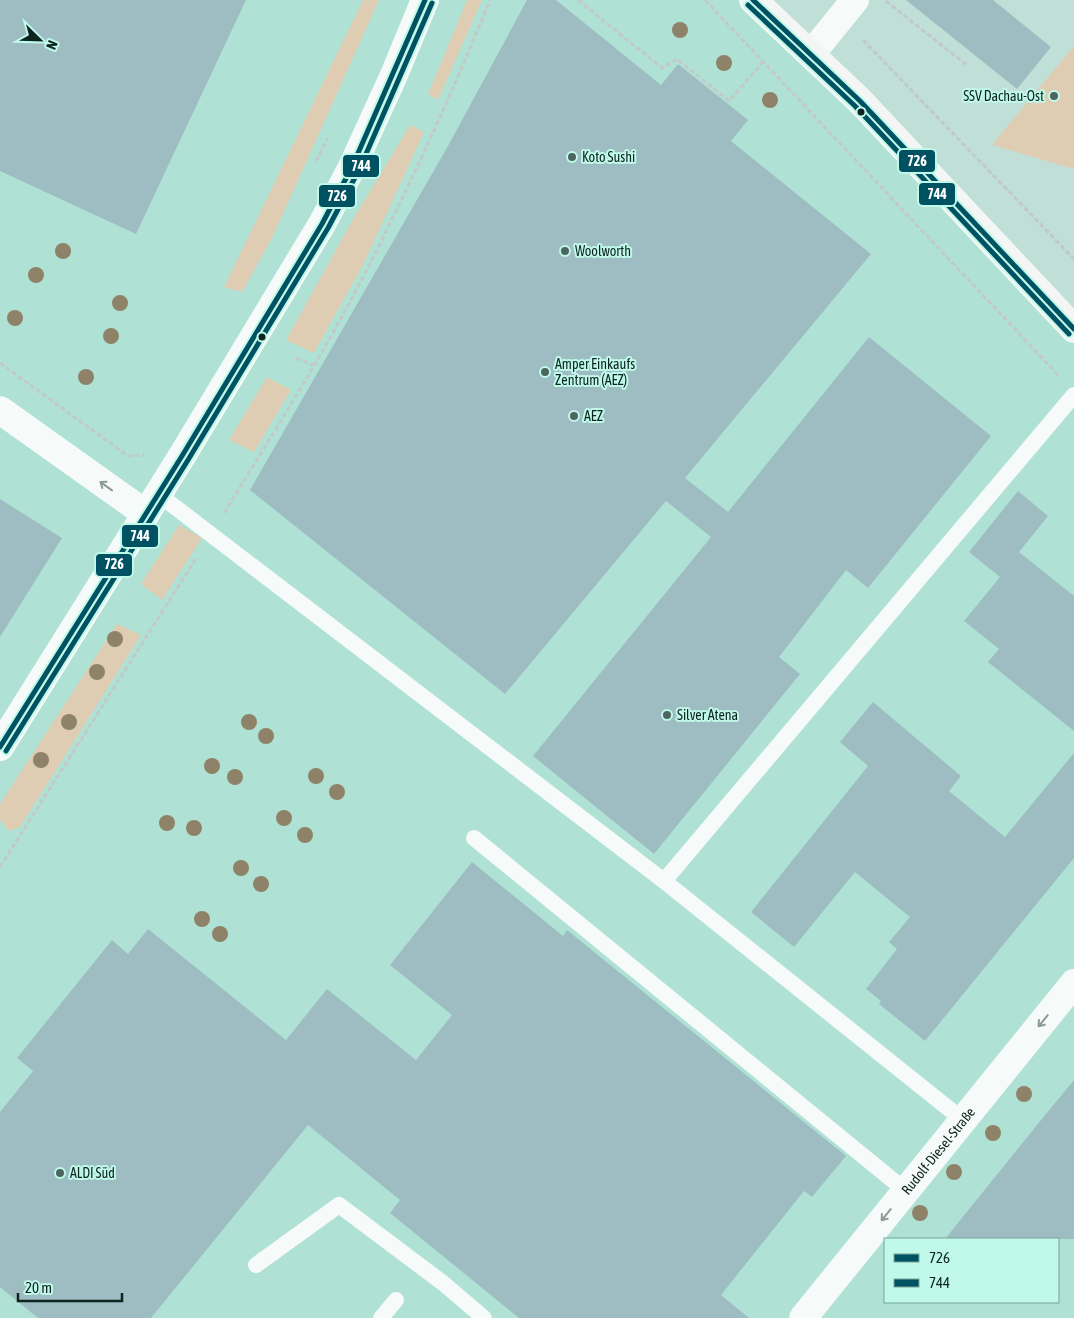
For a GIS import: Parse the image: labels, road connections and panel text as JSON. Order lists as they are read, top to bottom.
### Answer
{
  "streets": {
    "street": ["Rudolf-Diesel-Straße"]
  },
  "one_way": ["Rudolf-Diesel-Straße"],
  "places": [
    "SSV Dachau-Ost",
    "Koto Sushi",
    "Woolworth",
    "Amper Einkaufs Zentrum (AEZ)",
    "AEZ",
    "Silver Atena",
    "ALDI Süd"
  ],
  "lines": ["transit line 726", "transit line 744"],
  "legend": ["726", "744"],
  "scale_bar": "20 m",
  "north": "bottom right"
}
